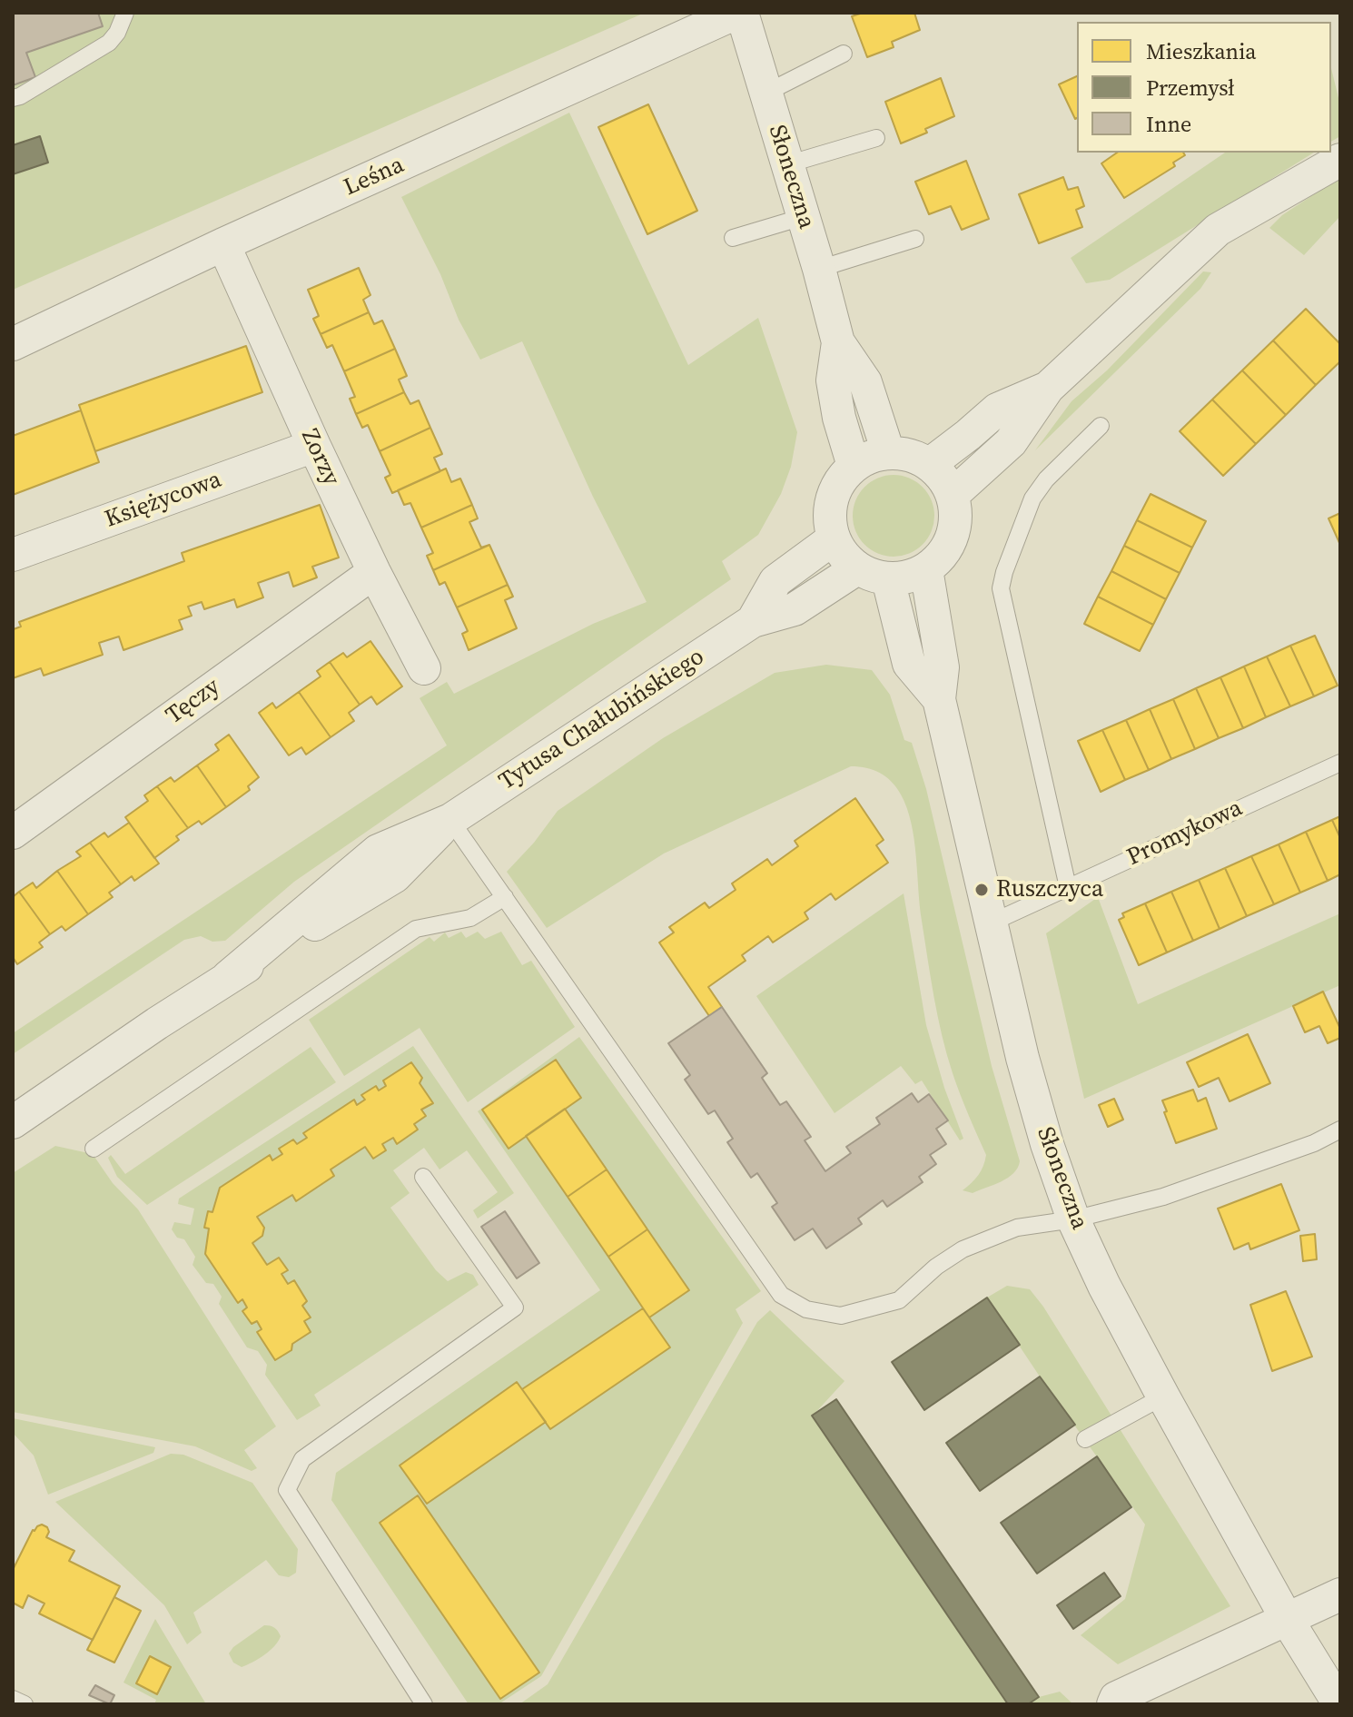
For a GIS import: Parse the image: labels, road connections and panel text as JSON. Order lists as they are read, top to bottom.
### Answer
{
  "streets": {
    "street": [
      "Leśna",
      "Słoneczna",
      "Zorzy",
      "Księżycowa",
      "Tęczy",
      "Tytusa Chałubińskiego"
    ],
    "lane": ["Promykowa"]
  },
  "crossings": [
    ["Leśna", "Zorzy"],
    ["Słoneczna", "Tytusa Chałubińskiego"],
    ["Słoneczna", "Promykowa"],
    ["Zorzy", "Księżycowa"],
    ["Zorzy", "Tęczy"]
  ],
  "places": ["Ruszczyca"],
  "legend": ["Mieszkania", "Przemysł", "Inne"]
}
